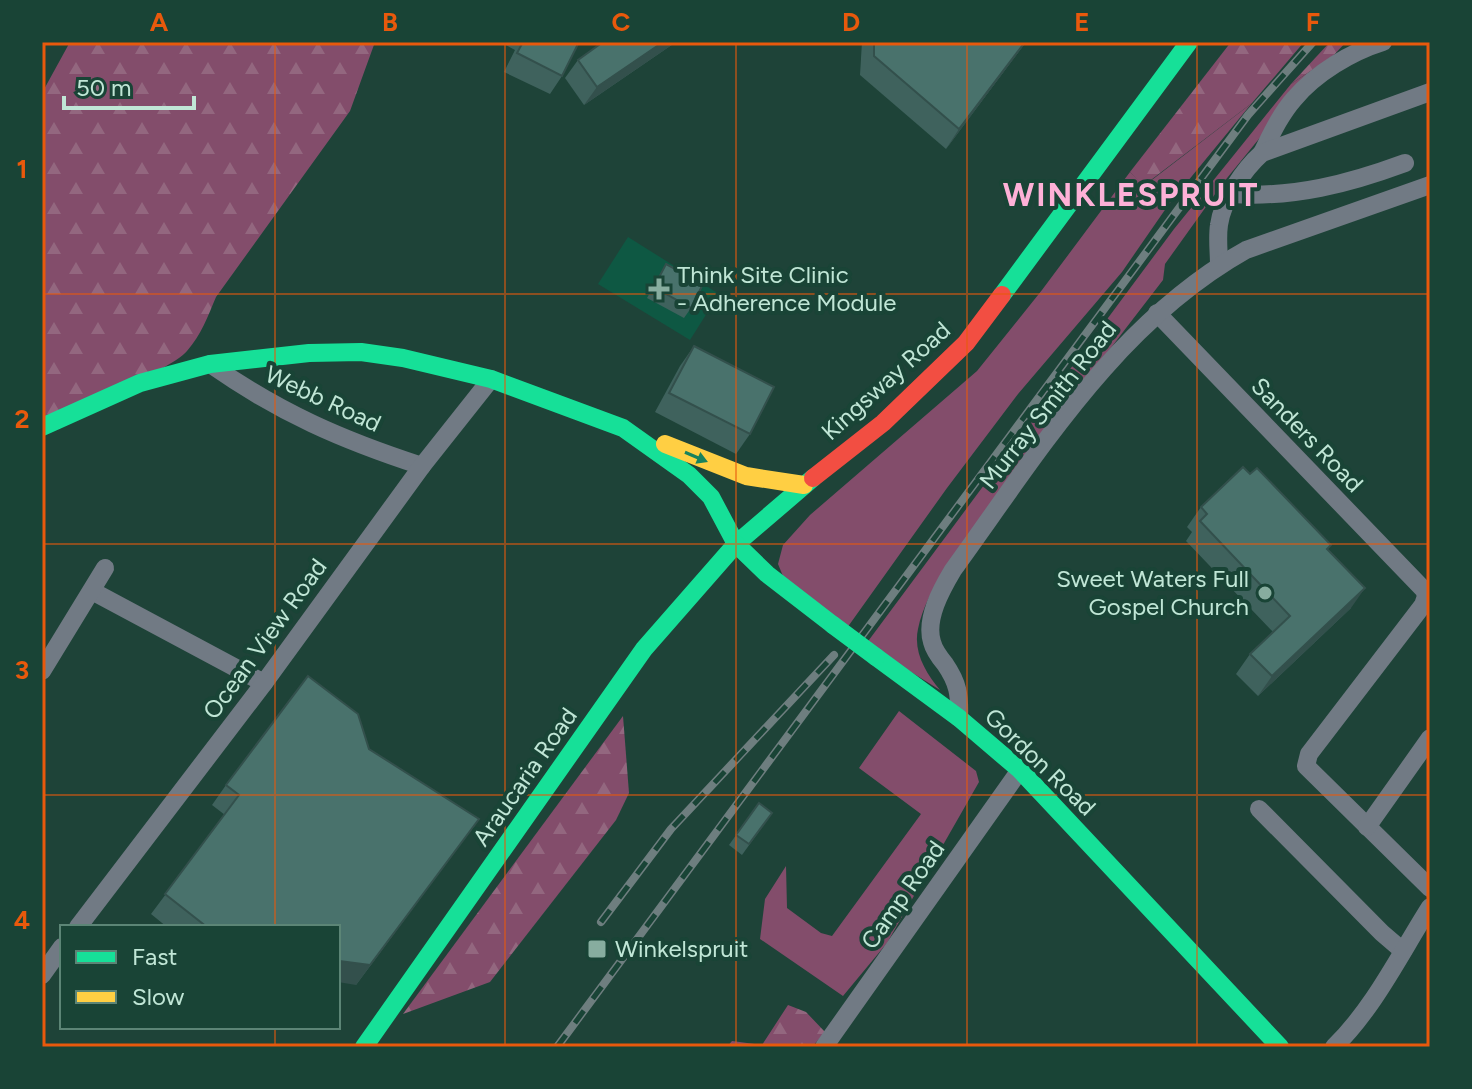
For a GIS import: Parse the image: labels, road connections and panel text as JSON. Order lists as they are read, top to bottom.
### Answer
{
  "streets": {
    "main road": ["Kingsway Road", "Gordon Road", "Araucaria Road"],
    "street": [
      "Webb Road",
      "Murray Smith Road",
      "Sanders Road",
      "Ocean View Road",
      "Camp Road"
    ]
  },
  "crossings": [
    ["Kingsway Road", "Gordon Road"],
    ["Kingsway Road", "Araucaria Road"],
    ["Webb Road", "Ocean View Road"],
    ["Murray Smith Road", "Sanders Road"],
    ["Murray Smith Road", "Gordon Road"],
    ["Gordon Road", "Araucaria Road"],
    ["Gordon Road", "Camp Road"]
  ],
  "districts": ["WINKLESPRUIT"],
  "places": {
    "health": ["Think Site Clinic - Adherence Module"],
    "other": ["Sweet Waters Full Gospel Church"],
    "transit": ["Winkelspruit"]
  },
  "legend": ["Fast", "Slow"],
  "scale_bar": "50 m",
  "grid": {
    "columns": [
      "A",
      "B",
      "C",
      "D",
      "E",
      "F"
    ],
    "rows": [
      "1",
      "2",
      "3",
      "4"
    ]
  }
}
